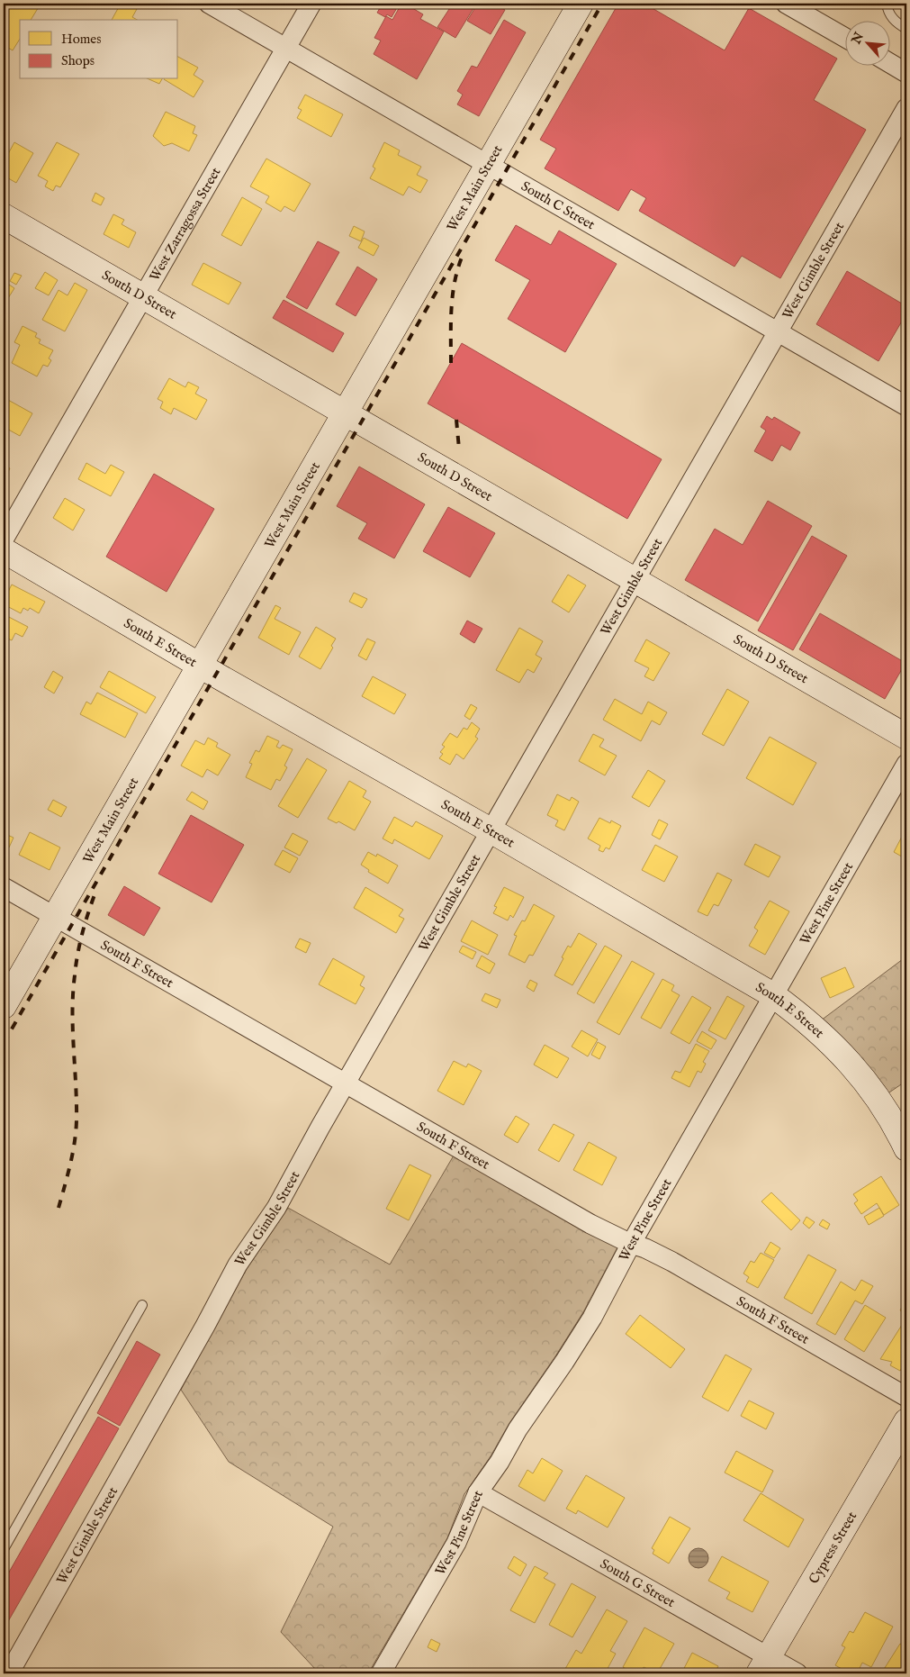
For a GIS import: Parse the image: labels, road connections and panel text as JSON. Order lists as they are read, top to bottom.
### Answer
{
  "streets": {
    "street": [
      "West Main Street",
      "South C Street",
      "West Zarragossa Street",
      "West Gimble Street",
      "South D Street",
      "South E Street",
      "West Pine Street",
      "South F Street",
      "Cypress Street",
      "South G Street"
    ]
  },
  "crossings": [
    ["West Main Street", "South C Street"],
    ["West Main Street", "South D Street"],
    ["West Main Street", "South E Street"],
    ["West Main Street", "South F Street"],
    ["South C Street", "West Zarragossa Street"],
    ["South C Street", "West Gimble Street"],
    ["West Zarragossa Street", "South D Street"],
    ["West Gimble Street", "South D Street"],
    ["West Gimble Street", "South E Street"],
    ["West Gimble Street", "South F Street"],
    ["South E Street", "West Pine Street"],
    ["West Pine Street", "South F Street"],
    ["West Pine Street", "South G Street"],
    ["Cypress Street", "South G Street"]
  ],
  "legend": ["Homes", "Shops"],
  "north": "top left"
}
